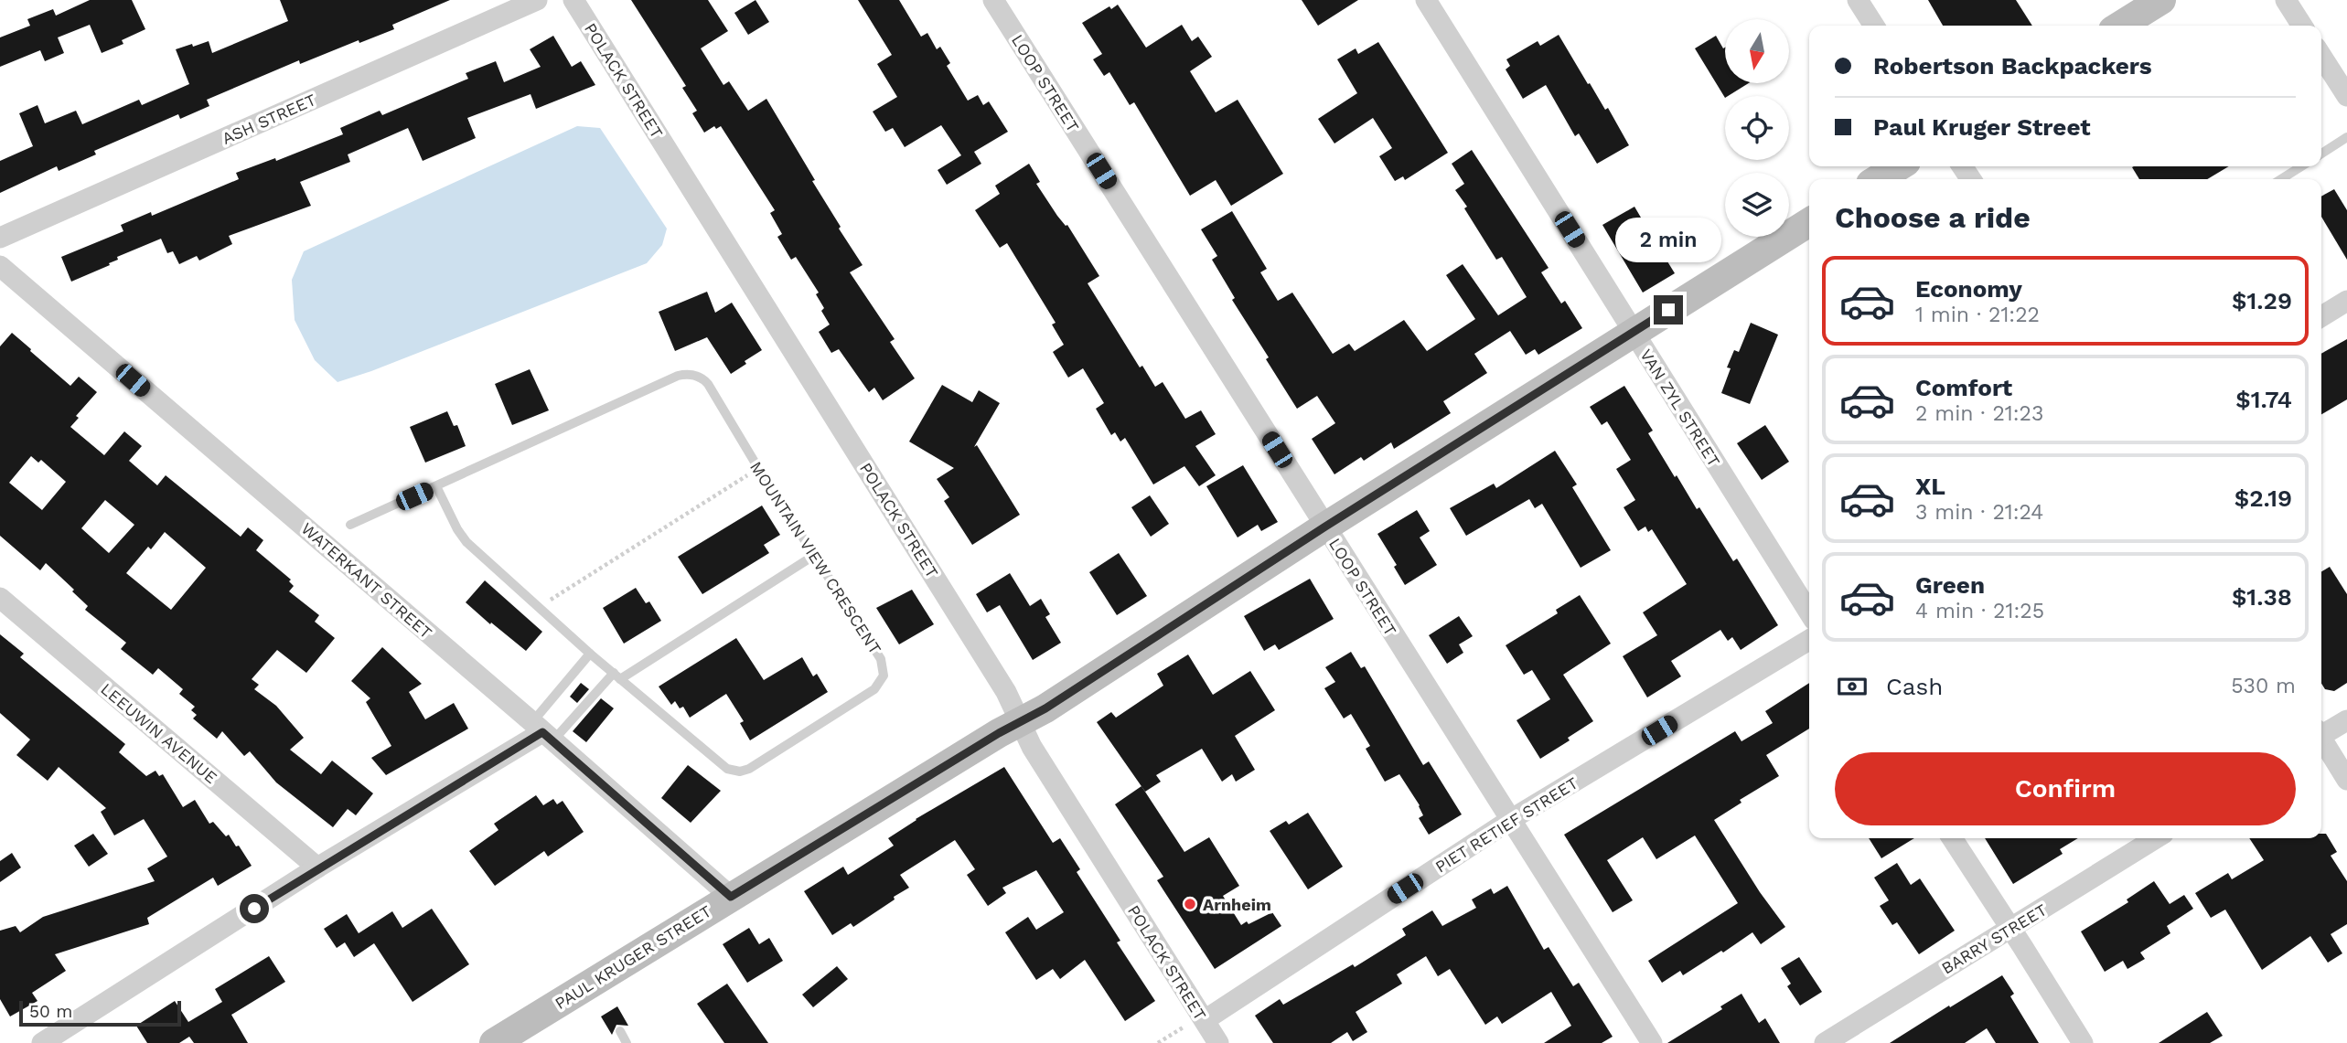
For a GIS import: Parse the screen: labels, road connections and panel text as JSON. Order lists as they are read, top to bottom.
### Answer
{
  "streets": {
    "street": [
      "POLACK STREET",
      "LOOP STREET",
      "ASH STREET",
      "VAN ZYL STREET",
      "WATERKANT STREET",
      "LEEUWIN AVENUE",
      "PIET RETIEF STREET",
      "BARRY STREET",
      "PAUL KRUGER STREET"
    ],
    "lane": ["MOUNTAIN VIEW CRESCENT"]
  },
  "crossings": [
    ["POLACK STREET", "PIET RETIEF STREET"],
    ["POLACK STREET", "PAUL KRUGER STREET"],
    ["LOOP STREET", "PIET RETIEF STREET"],
    ["LOOP STREET", "PAUL KRUGER STREET"],
    ["VAN ZYL STREET", "PAUL KRUGER STREET"],
    ["WATERKANT STREET", "PAUL KRUGER STREET"]
  ],
  "places": ["Arnheim"],
  "scale_bar": "50 m",
  "north": "bottom",
  "page": {
    "banner": ["Robertson Backpackers", "Paul Kruger Street"],
    "heading": "Choose a ride",
    "bubble": "2 min",
    "list": [
      {
        "name": "Economy",
        "note": "1 min · 21:22",
        "value": "$1.29"
      },
      {
        "name": "Comfort",
        "note": "2 min · 21:23",
        "value": "$1.74"
      },
      {
        "name": "XL",
        "note": "3 min · 21:24",
        "value": "$2.19"
      },
      {
        "name": "Green",
        "note": "4 min · 21:25",
        "value": "$1.38"
      }
    ],
    "pay": ["Cash", "530 m"],
    "buttons": "Confirm",
    "scale": "50 m"
  }
}
